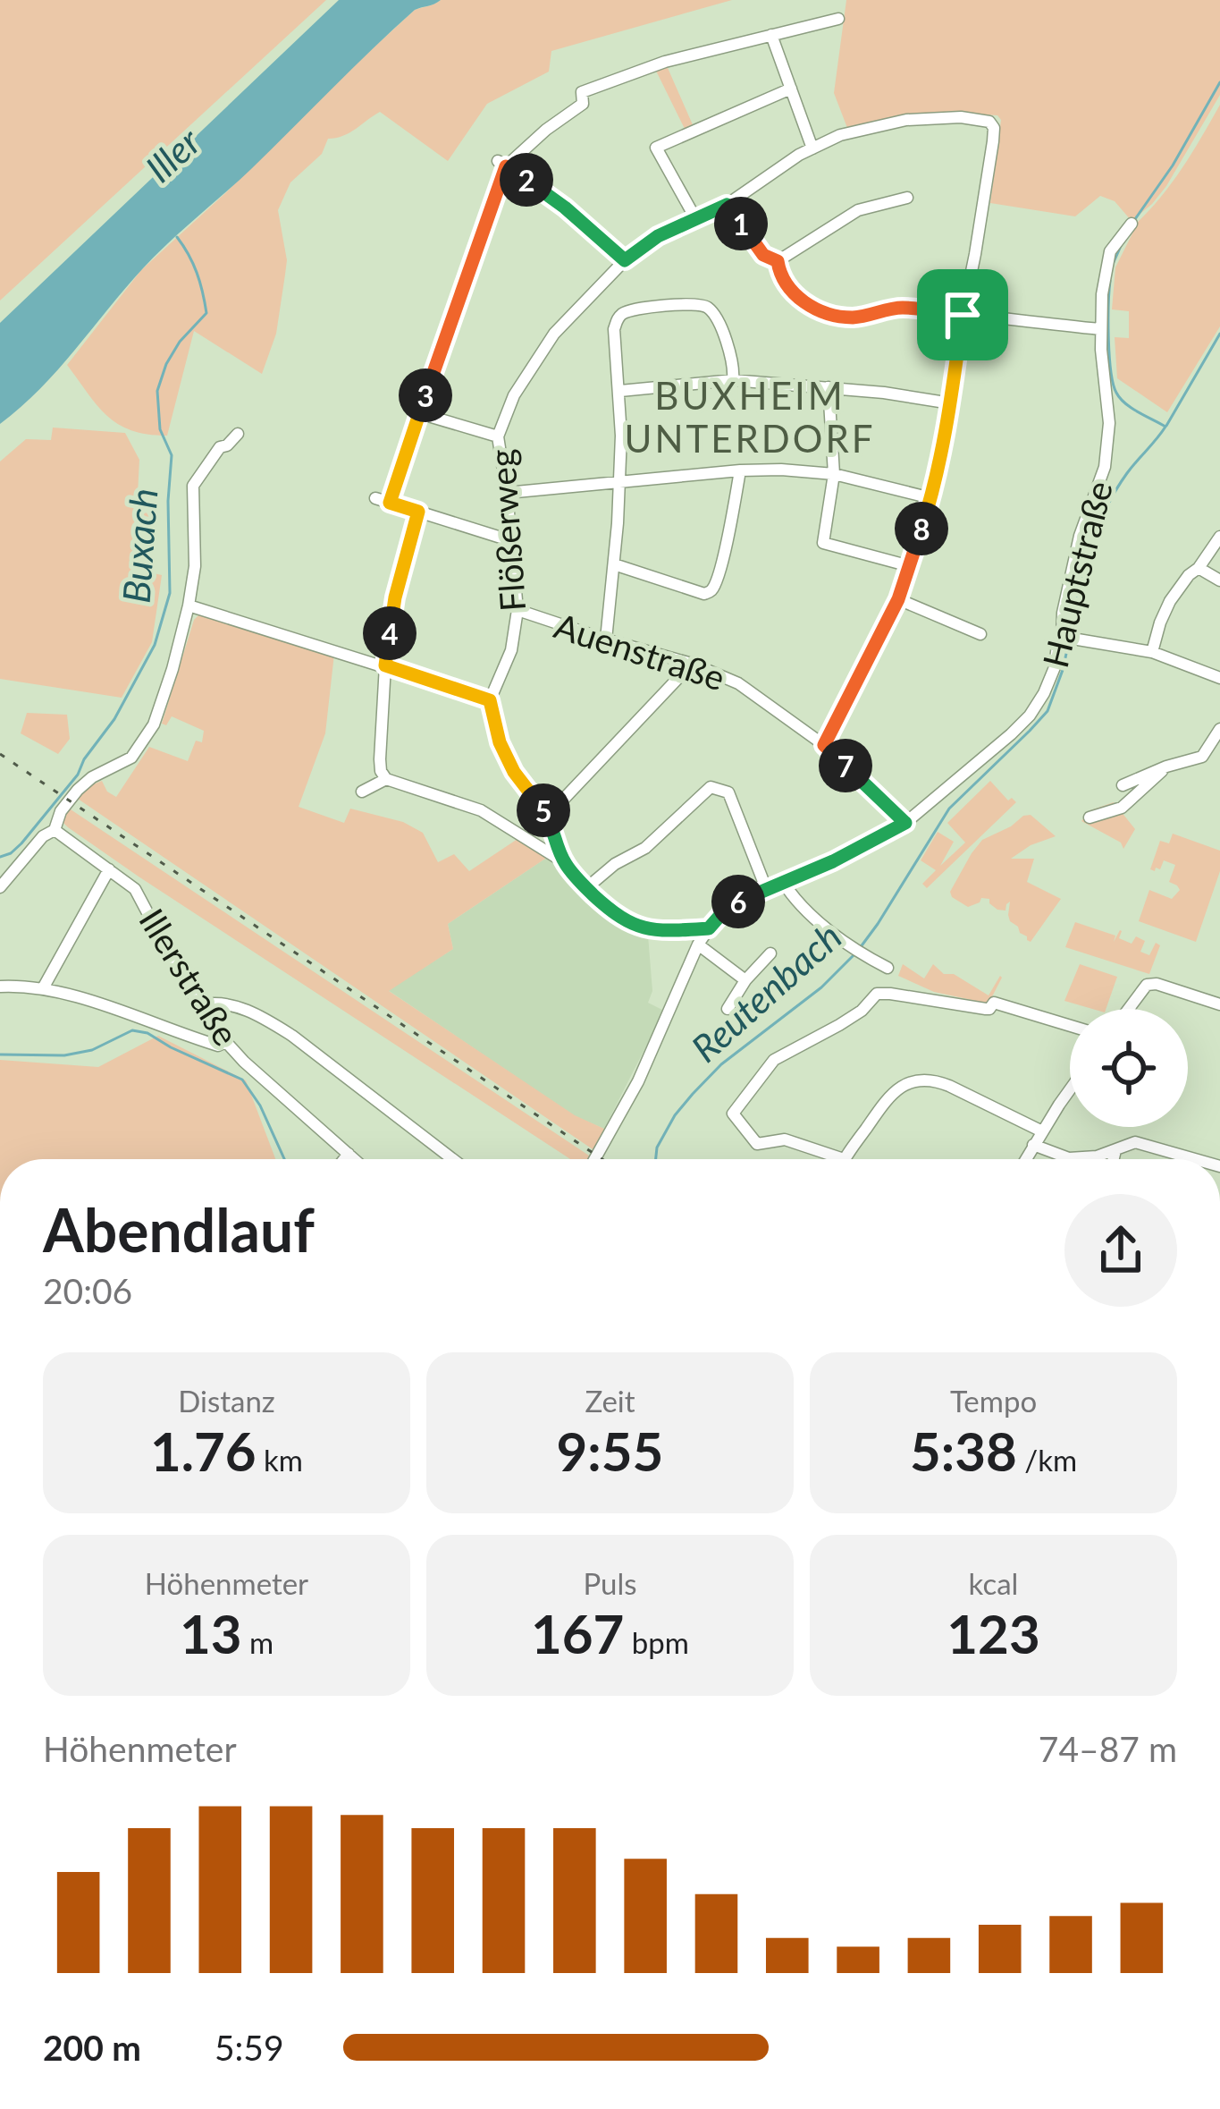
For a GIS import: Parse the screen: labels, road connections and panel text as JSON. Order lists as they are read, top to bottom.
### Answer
{
  "streets": {
    "street": [
      "Flößerweg",
      "Hauptstraße",
      "Auenstraße",
      "Illerstraße"
    ]
  },
  "crossings": [
    ["Flößerweg", "Auenstraße"],
    ["Hauptstraße", "Auenstraße"]
  ],
  "districts": ["BUXHEIM UNTERDORF"],
  "water": ["Iller", "Buxach", "Reutenbach"],
  "page": {
    "pins": [
      "2",
      "1",
      "3",
      "8",
      "4",
      "7",
      "5",
      "6"
    ],
    "heading": ["Abendlauf", "20:06"],
    "stats": [
      ["Distanz", "1.76 km"],
      ["Zeit", "9:55"],
      ["Tempo", "5:38 /km"],
      ["Höhenmeter", "13 m"],
      ["Puls", "167 bpm"],
      ["kcal", "123"]
    ],
    "chart": ["Höhenmeter", "74–87 m"],
    "list": [
      {
        "name": "200 m",
        "note": "5:59"
      }
    ]
  }
}
